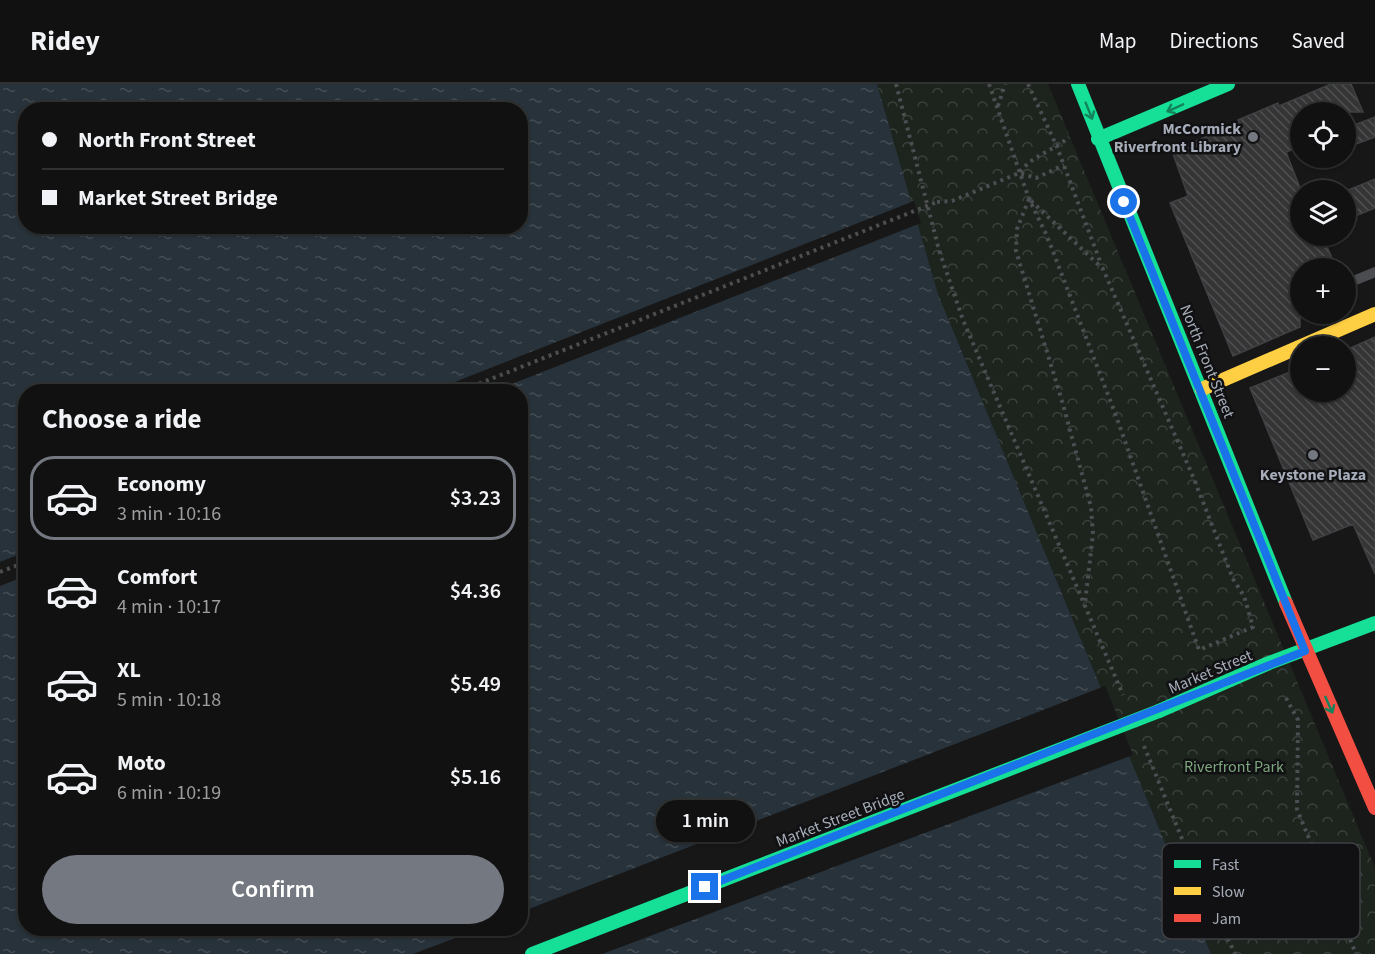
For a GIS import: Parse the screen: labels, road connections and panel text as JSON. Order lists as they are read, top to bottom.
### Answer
{
  "streets": {
    "main road": ["North Front Street", "Market Street", "Market Street Bridge"]
  },
  "crossings": [
    ["North Front Street", "Market Street"],
    ["Market Street", "Market Street Bridge"]
  ],
  "parks": ["Riverfront Park"],
  "places": ["McCormick Riverfront Library", "Keystone Plaza"],
  "legend": ["Fast", "Slow", "Jam"],
  "page": {
    "header": "Ridey",
    "nav": ["Map", "Directions", "Saved"],
    "map_buttons": ["+", "−"],
    "banner": ["North Front Street", "Market Street Bridge"],
    "heading": "Choose a ride",
    "list": [
      {
        "name": "Economy",
        "note": "3 min · 10:16",
        "value": "$3.23"
      },
      {
        "name": "Comfort",
        "note": "4 min · 10:17",
        "value": "$4.36"
      },
      {
        "name": "XL",
        "note": "5 min · 10:18",
        "value": "$5.49"
      },
      {
        "name": "Moto",
        "note": "6 min · 10:19",
        "value": "$5.16"
      }
    ],
    "bubble": "1 min",
    "buttons": "Confirm"
  }
}
